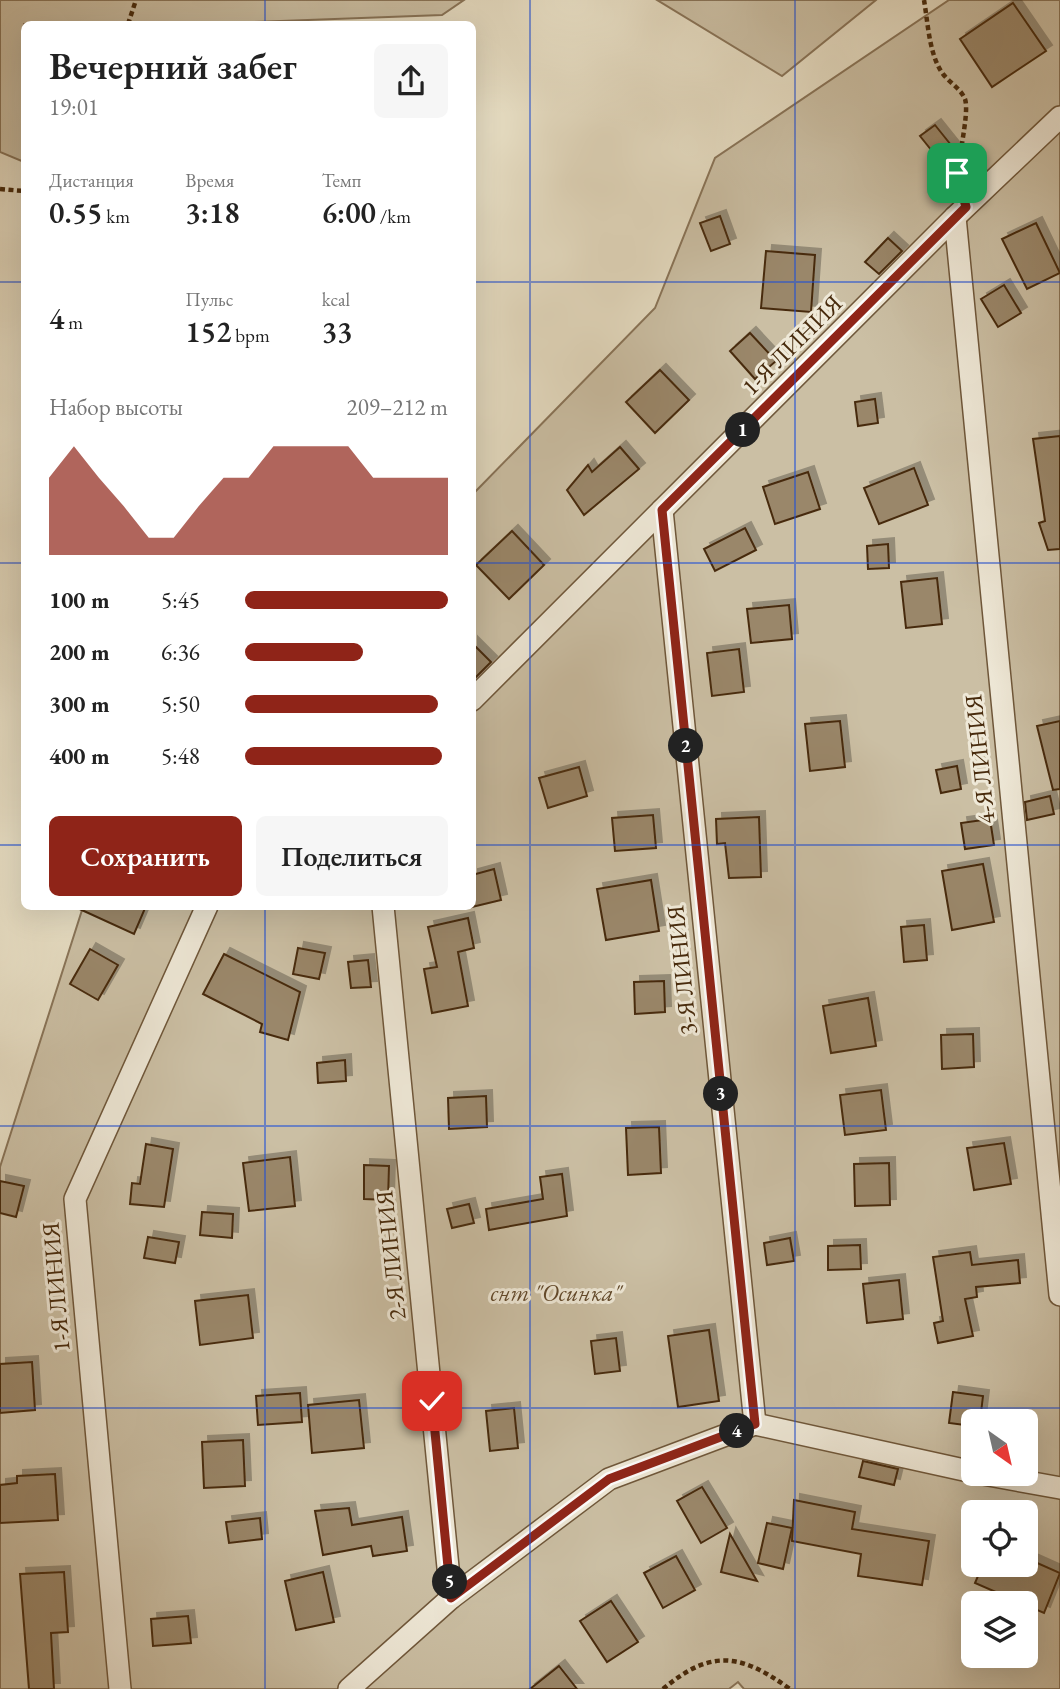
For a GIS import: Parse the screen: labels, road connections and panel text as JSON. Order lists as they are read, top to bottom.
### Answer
{
  "streets": {
    "street": [
      "1-Я ЛИНИЯ",
      "4-Я ЛИНИЯ",
      "3-Я ЛИНИЯ",
      "2-Я ЛИНИЯ"
    ]
  },
  "crossings": [
    ["1-Я ЛИНИЯ", "4-Я ЛИНИЯ"],
    ["1-Я ЛИНИЯ", "3-Я ЛИНИЯ"]
  ],
  "parks": ["снт \"Осинка\""],
  "north": "bottom right",
  "page": {
    "heading": ["Вечерний забег", "19:01"],
    "stats": [
      ["Дистанция", "0.55 km"],
      ["Время", "3:18"],
      ["Темп", "6:00 /km"],
      ["4 m"],
      ["Пульс", "152 bpm"],
      ["kcal", "33"]
    ],
    "chart": ["Набор высоты", "209–212 m"],
    "pins": [
      "1",
      "2",
      "3",
      "4",
      "5"
    ],
    "list": [
      {
        "name": "100 m",
        "note": "5:45"
      },
      {
        "name": "200 m",
        "note": "6:36"
      },
      {
        "name": "300 m",
        "note": "5:50"
      },
      {
        "name": "400 m",
        "note": "5:48"
      }
    ],
    "buttons": ["Сохранить", "Поделиться"]
  }
}
